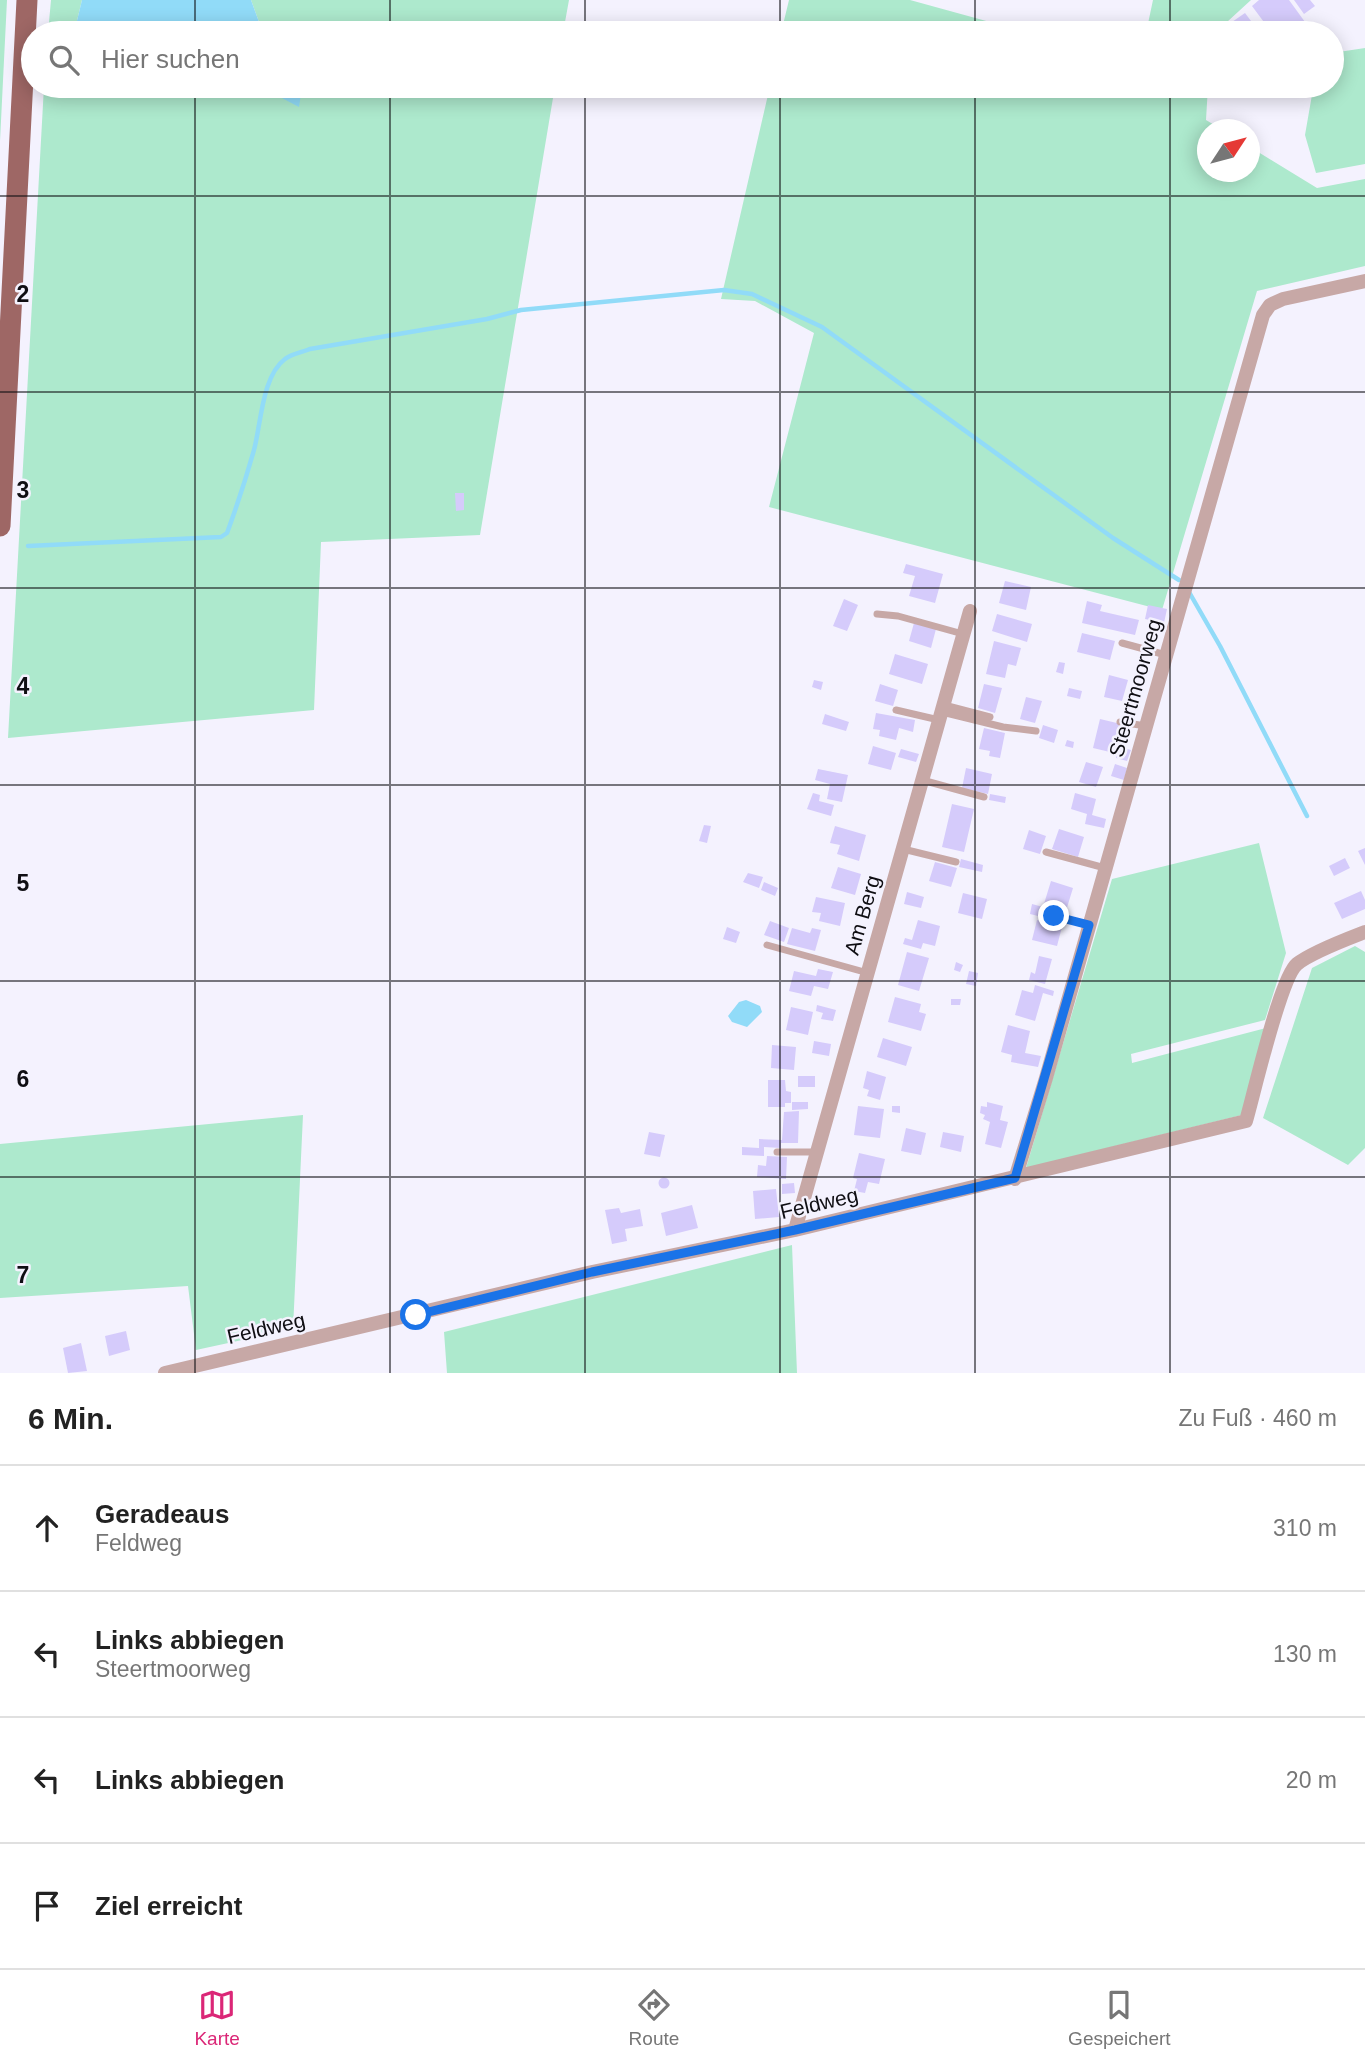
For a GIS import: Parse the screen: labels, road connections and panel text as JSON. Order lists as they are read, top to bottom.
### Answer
{
  "streets": {
    "street": ["Steertmoorweg", "Am Berg", "Feldweg"]
  },
  "crossings": [
    ["Steertmoorweg", "Feldweg"],
    ["Am Berg", "Feldweg"]
  ],
  "north": "top right",
  "page": {
    "search": "Hier suchen",
    "heading": ["6 Min.", "Zu Fuß · 460 m"],
    "list": [
      ["Geradeaus", "Feldweg", "310 m"],
      ["Links abbiegen", "Steertmoorweg", "130 m"],
      ["Links abbiegen", "20 m"],
      "Ziel erreicht"
    ],
    "nav": ["Karte", "Route", "Gespeichert"]
  },
  "grid": {
    "rows": [
      "2",
      "3",
      "4",
      "5",
      "6",
      "7"
    ]
  }
}
